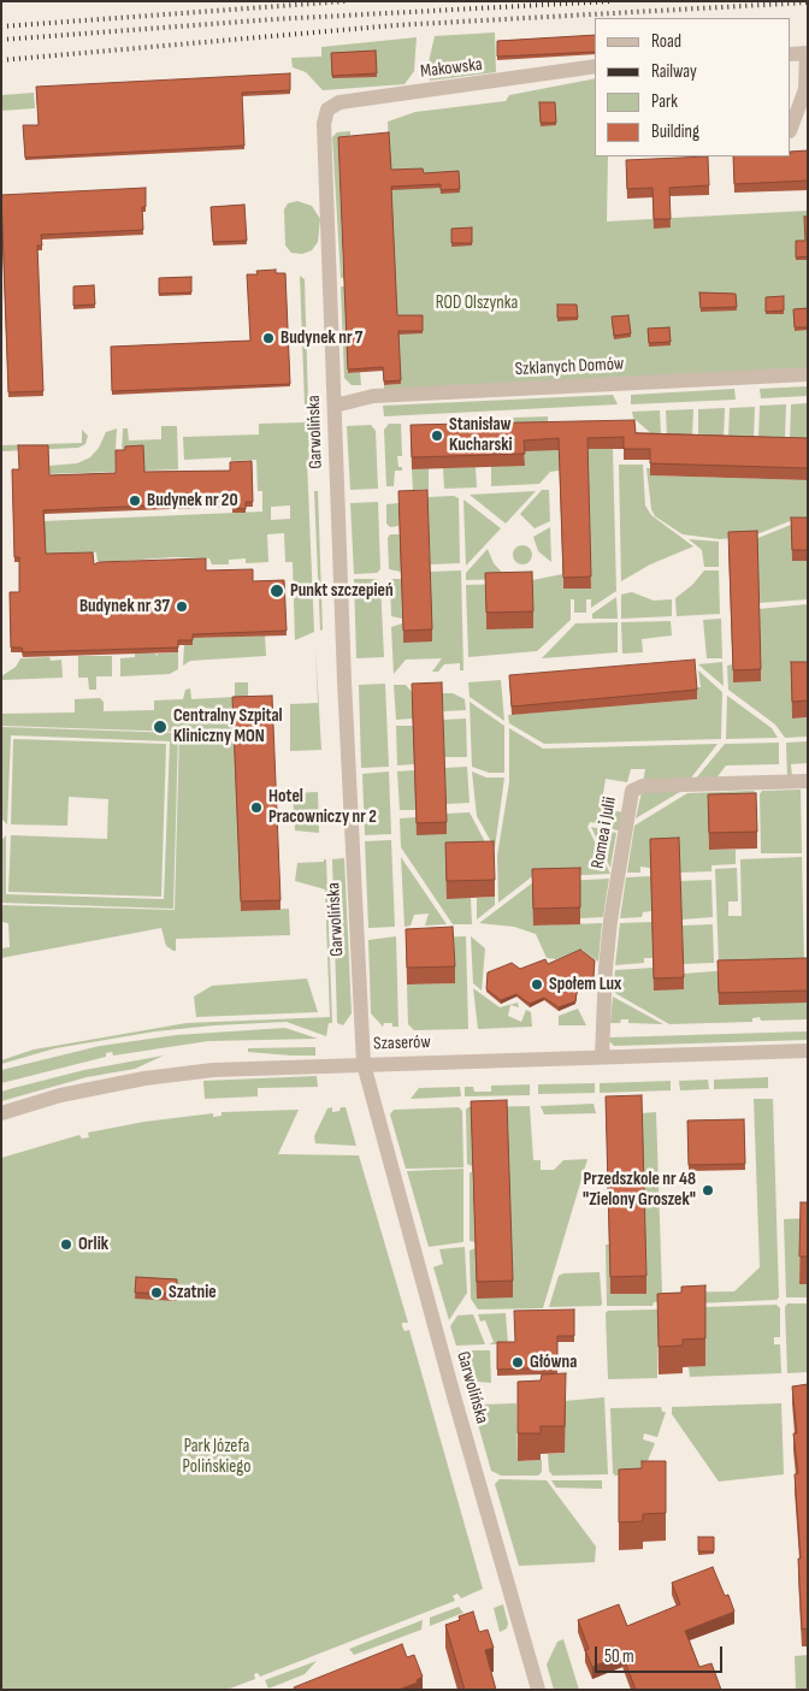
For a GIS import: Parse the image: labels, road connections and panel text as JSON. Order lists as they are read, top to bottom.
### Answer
{
  "streets": {
    "street": [
      "Makowska",
      "Szklanych Domów",
      "Garwolińska",
      "Romea i Julii",
      "Szaserów"
    ]
  },
  "crossings": [
    ["Makowska", "Garwolińska"],
    ["Szklanych Domów", "Garwolińska"],
    ["Garwolińska", "Szaserów"],
    ["Romea i Julii", "Szaserów"]
  ],
  "parks": ["ROD Olszynka", "Park Józefa Polińskiego"],
  "places": [
    "Budynek nr 7",
    "Stanisław Kucharski",
    "Budynek nr 20",
    "Punkt szczepień",
    "Budynek nr 37",
    "Centralny Szpital Kliniczny MON",
    "Hotel Pracowniczy nr 2",
    "Społem Lux",
    "Przedszkole nr 48 \"Zielony Groszek\"",
    "Orlik",
    "Szatnie",
    "Główna"
  ],
  "legend": [
    "Road",
    "Railway",
    "Park",
    "Building"
  ],
  "scale_bar": "50 m"
}
